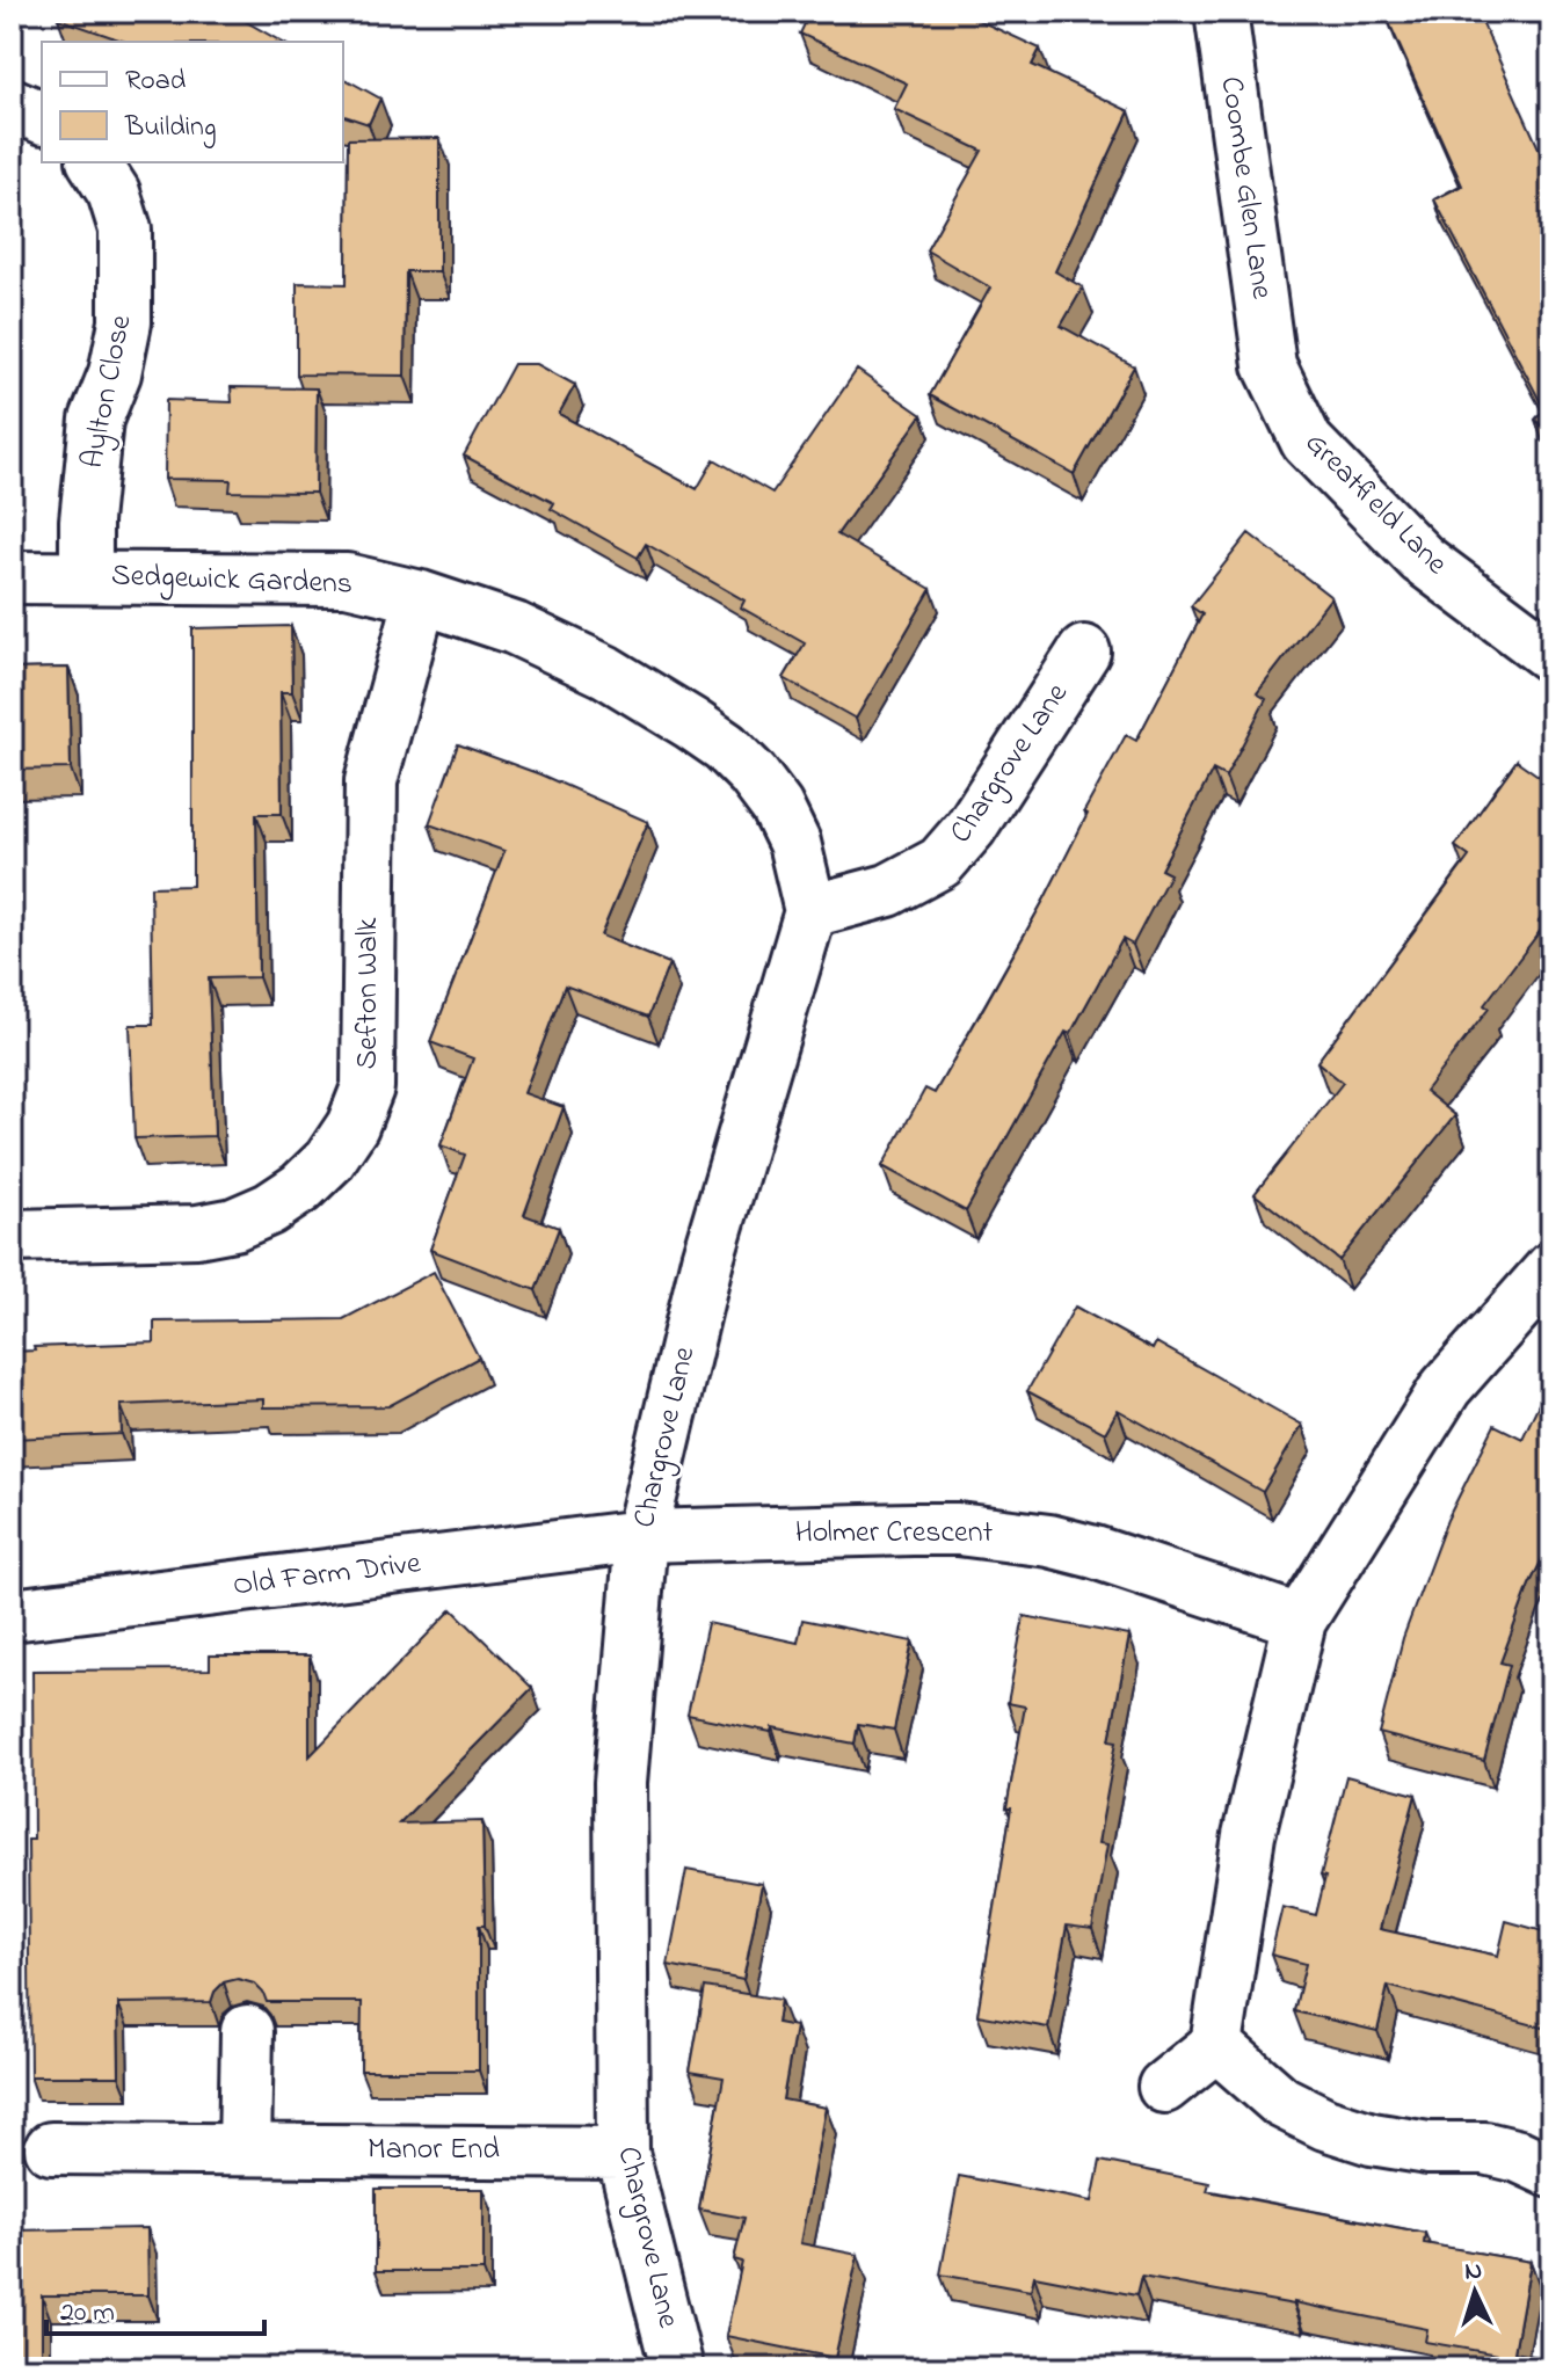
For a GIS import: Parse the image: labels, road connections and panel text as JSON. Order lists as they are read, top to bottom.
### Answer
{
  "streets": {
    "street": [
      "Coombe Glen Lane",
      "Aylton Close",
      "Greatfield Lane",
      "Sedgewick Gardens",
      "Chargrove Lane",
      "Sefton Walk",
      "Holmer Crescent",
      "Old Farm Drive",
      "Manor End"
    ]
  },
  "crossings": [
    ["Coombe Glen Lane", "Greatfield Lane"],
    ["Aylton Close", "Sedgewick Gardens"],
    ["Sedgewick Gardens", "Chargrove Lane"],
    ["Sedgewick Gardens", "Sefton Walk"],
    ["Chargrove Lane", "Holmer Crescent"],
    ["Chargrove Lane", "Old Farm Drive"],
    ["Chargrove Lane", "Manor End"],
    ["Holmer Crescent", "Old Farm Drive"]
  ],
  "legend": ["Road", "Building"],
  "scale_bar": "20 m",
  "north": "top"
}
